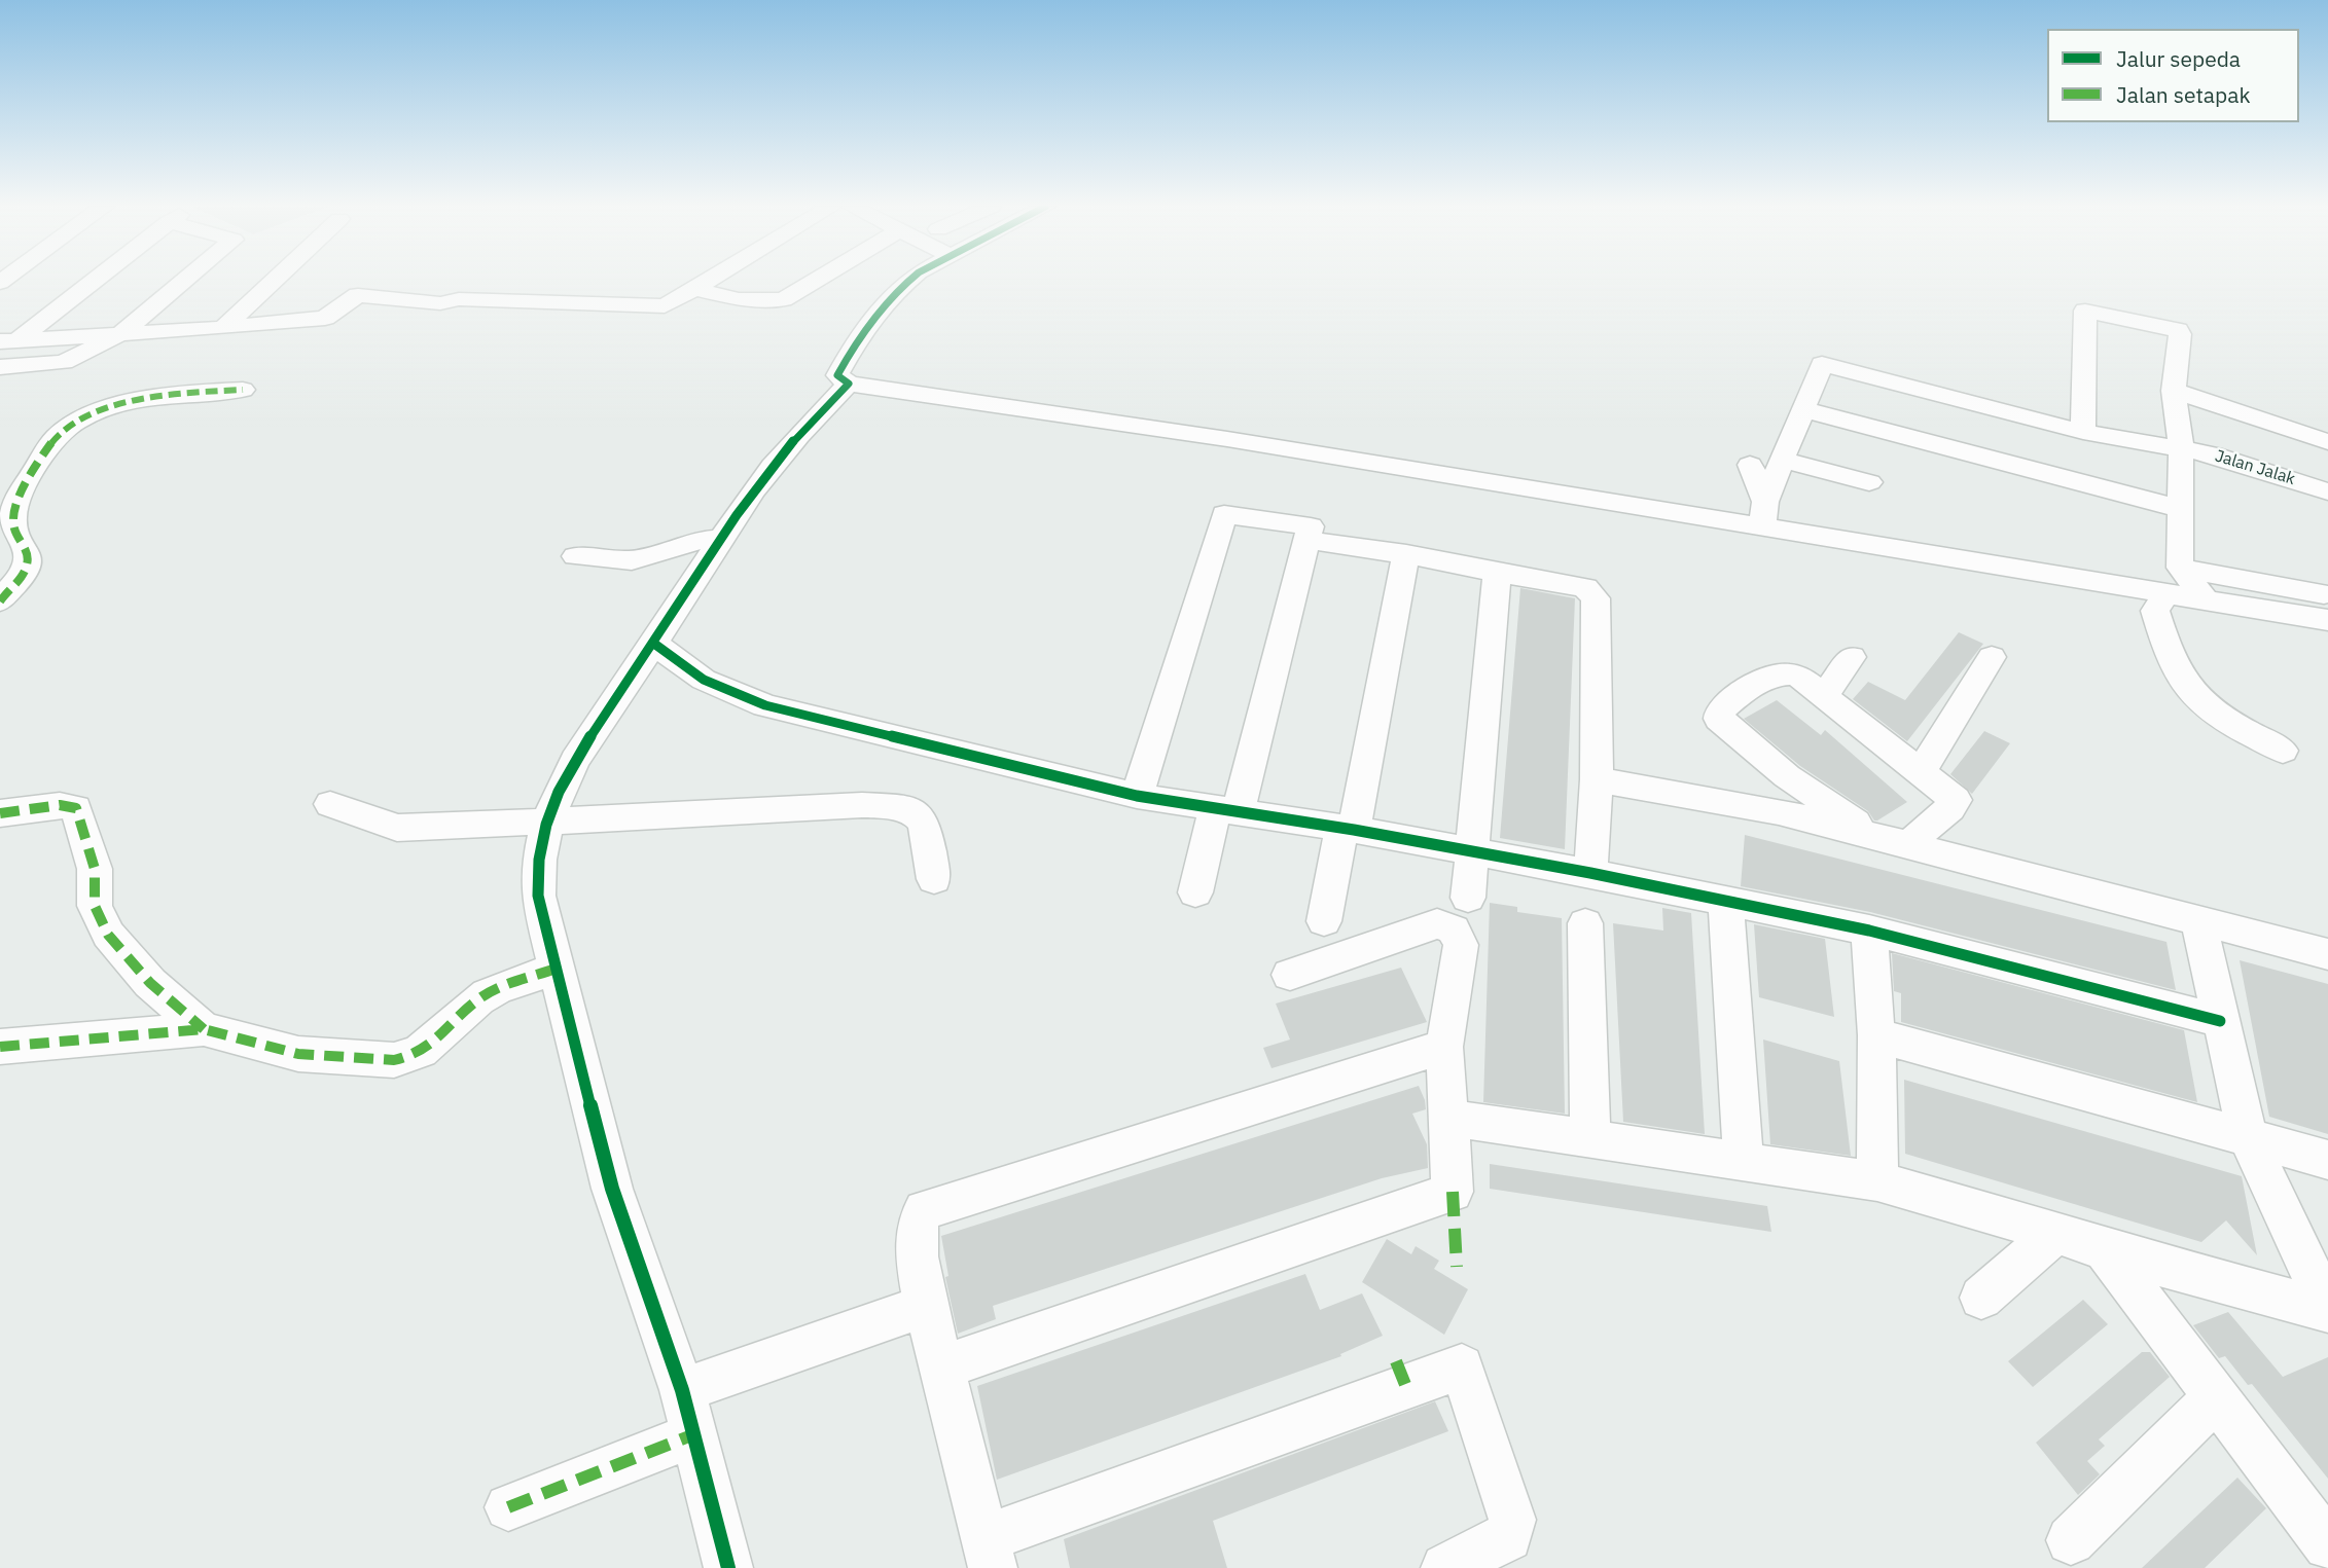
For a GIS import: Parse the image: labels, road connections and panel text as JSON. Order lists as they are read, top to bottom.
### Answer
{
  "streets": {
    "street": ["Jalan Jalak"]
  },
  "legend": ["Jalur sepeda", "Jalan setapak"]
}
